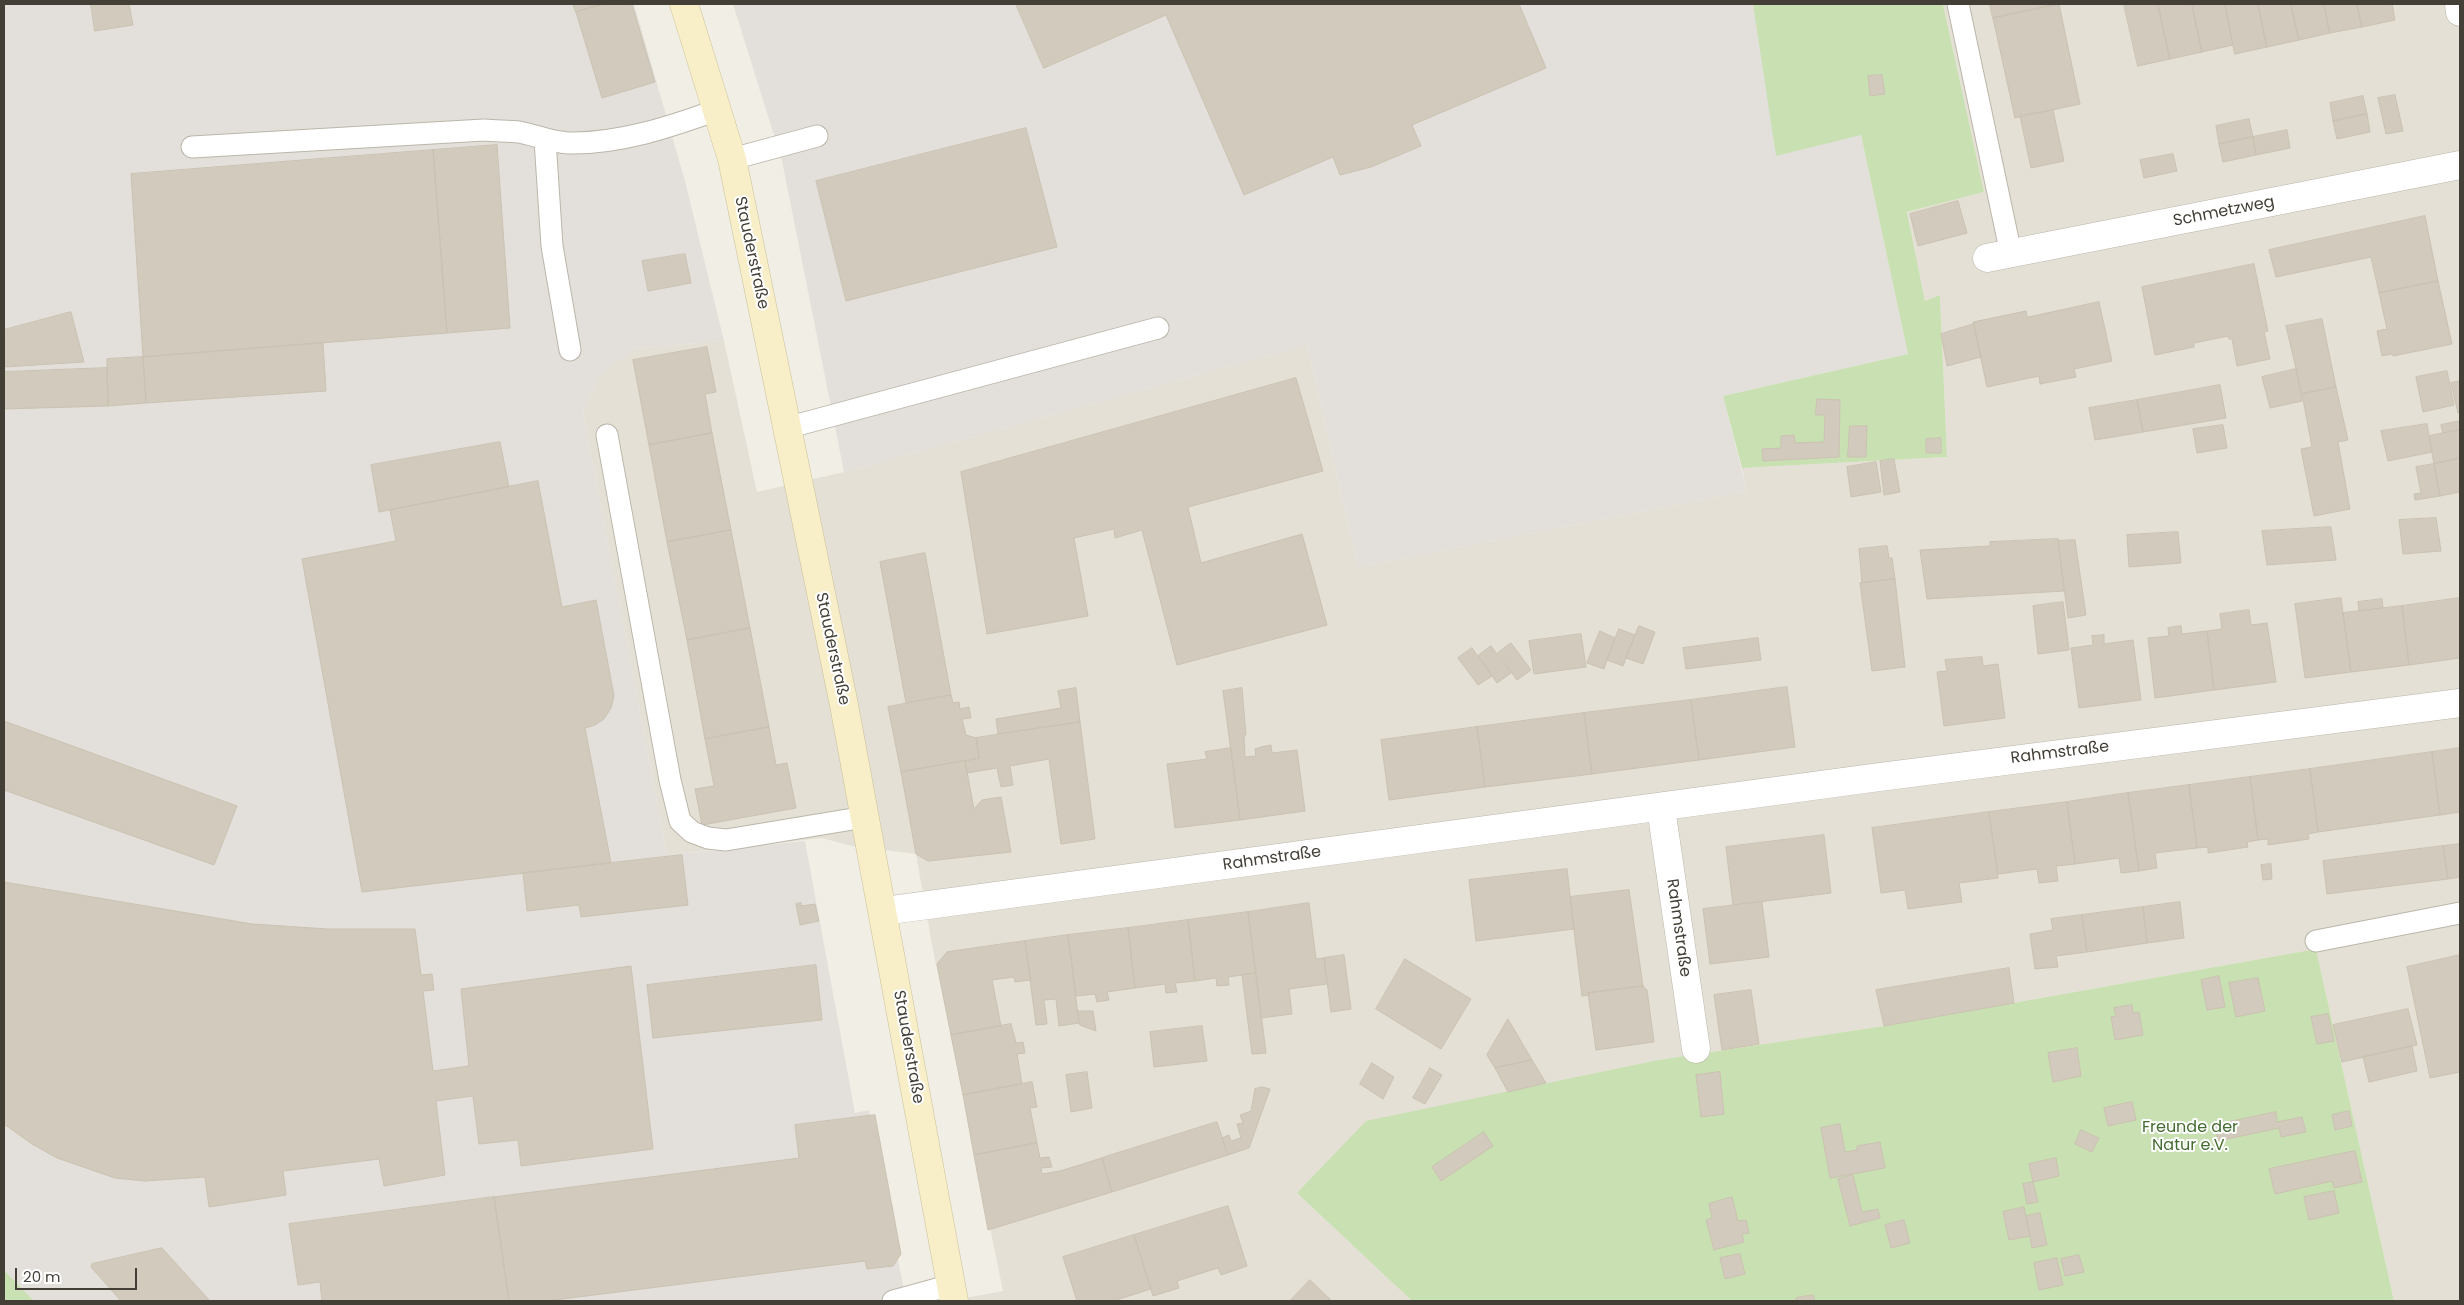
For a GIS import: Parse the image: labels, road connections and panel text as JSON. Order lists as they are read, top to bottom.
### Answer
{
  "streets": {
    "main road": ["Stauderstraße"],
    "street": ["Schmetzweg", "Rahmstraße"]
  },
  "crossings": [
    ["Stauderstraße", "Rahmstraße"]
  ],
  "parks": ["Freunde der Natur e.V."],
  "scale_bar": "20 m"
}
